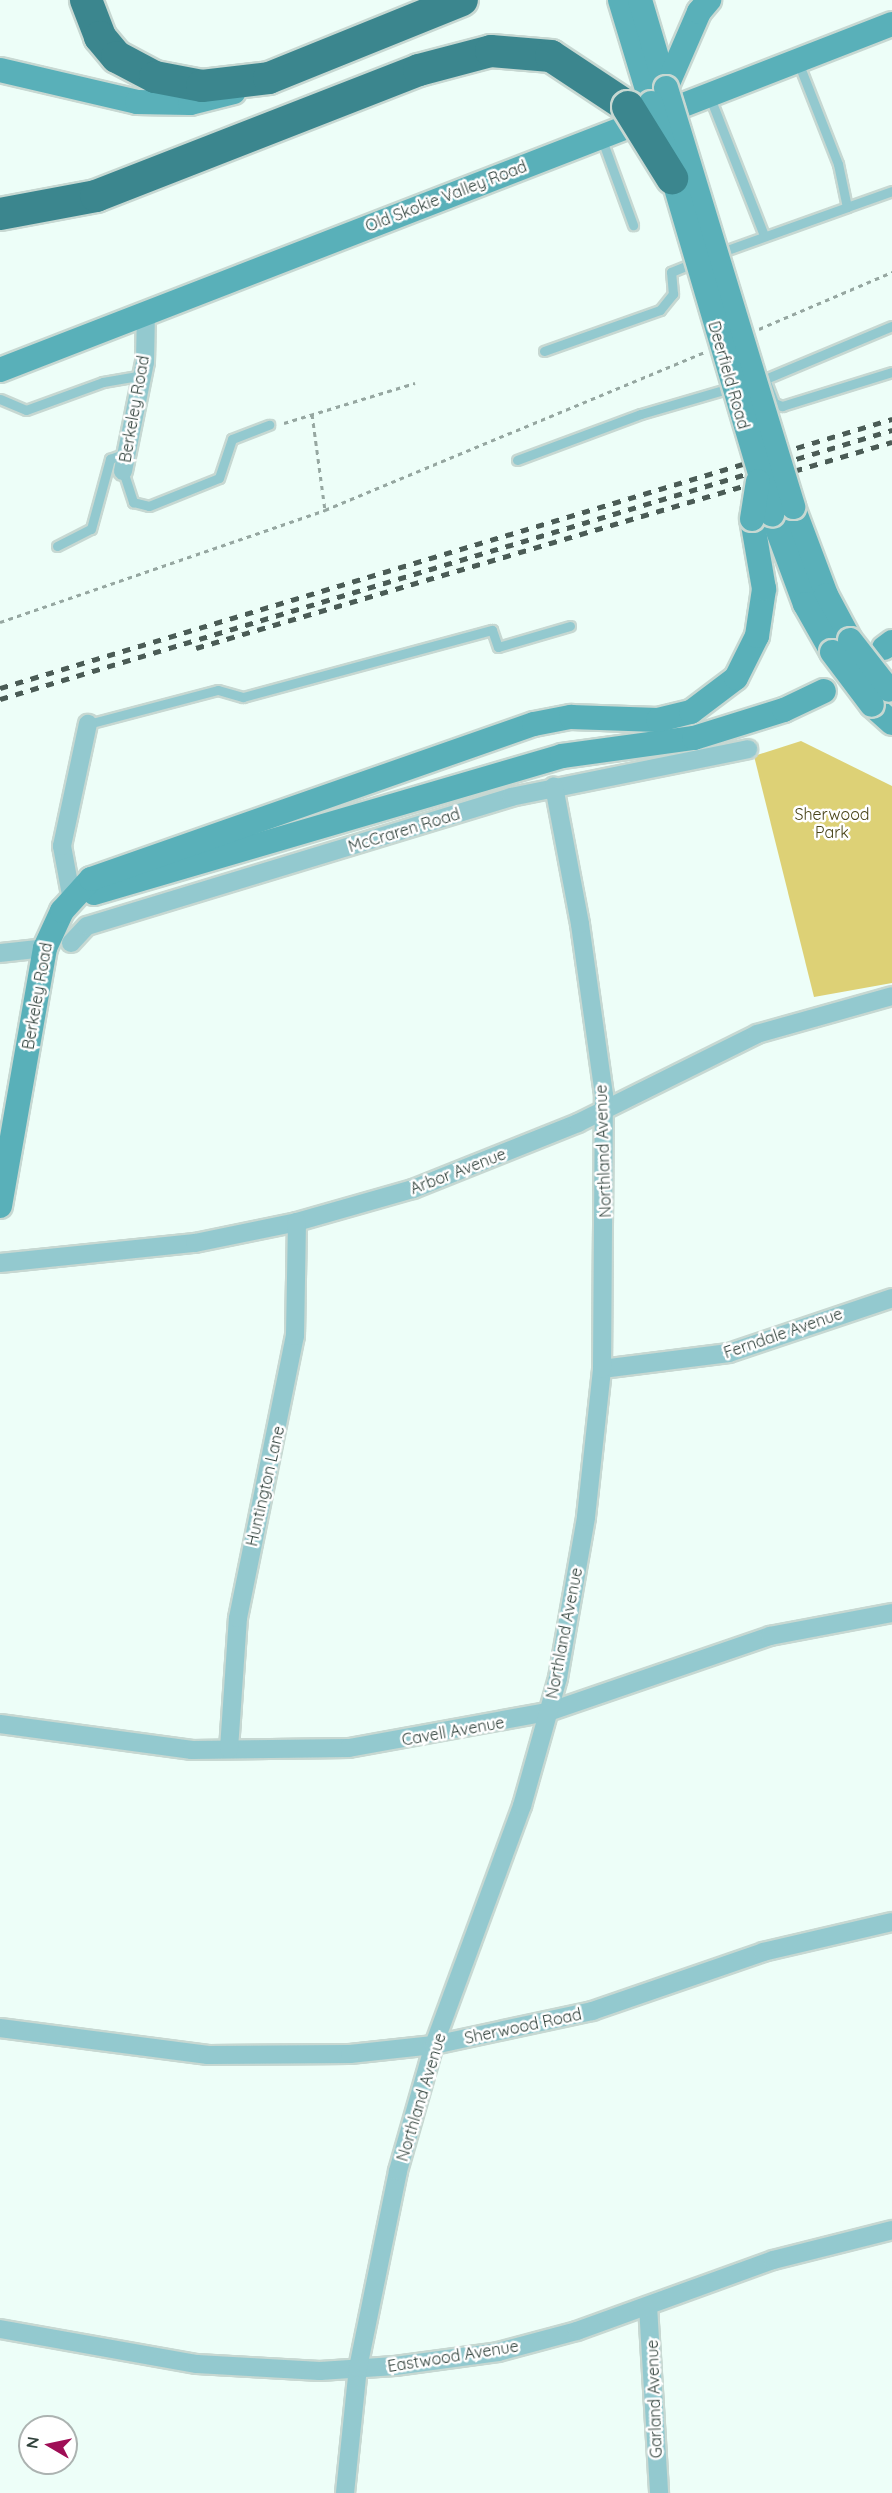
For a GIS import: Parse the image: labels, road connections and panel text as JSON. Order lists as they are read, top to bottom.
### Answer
{
  "streets": {
    "main road": ["Old Skokie Valley Road", "Deerfield Road", "Berkeley Road"],
    "street": [
      "McCraren Road",
      "Northland Avenue",
      "Arbor Avenue",
      "Ferndale Avenue",
      "Huntington Lane",
      "Cavell Avenue",
      "Sherwood Road",
      "Eastwood Avenue",
      "Garland Avenue"
    ]
  },
  "crossings": [
    ["Old Skokie Valley Road", "Berkeley Road"],
    ["Deerfield Road", "Berkeley Road"],
    ["McCraren Road", "Northland Avenue"],
    ["Northland Avenue", "Arbor Avenue"],
    ["Northland Avenue", "Ferndale Avenue"],
    ["Northland Avenue", "Cavell Avenue"],
    ["Northland Avenue", "Sherwood Road"],
    ["Northland Avenue", "Eastwood Avenue"],
    ["Arbor Avenue", "Huntington Lane"],
    ["Huntington Lane", "Cavell Avenue"],
    ["Eastwood Avenue", "Garland Avenue"]
  ],
  "parks": ["Sherwood Park"],
  "north": "left"
}
